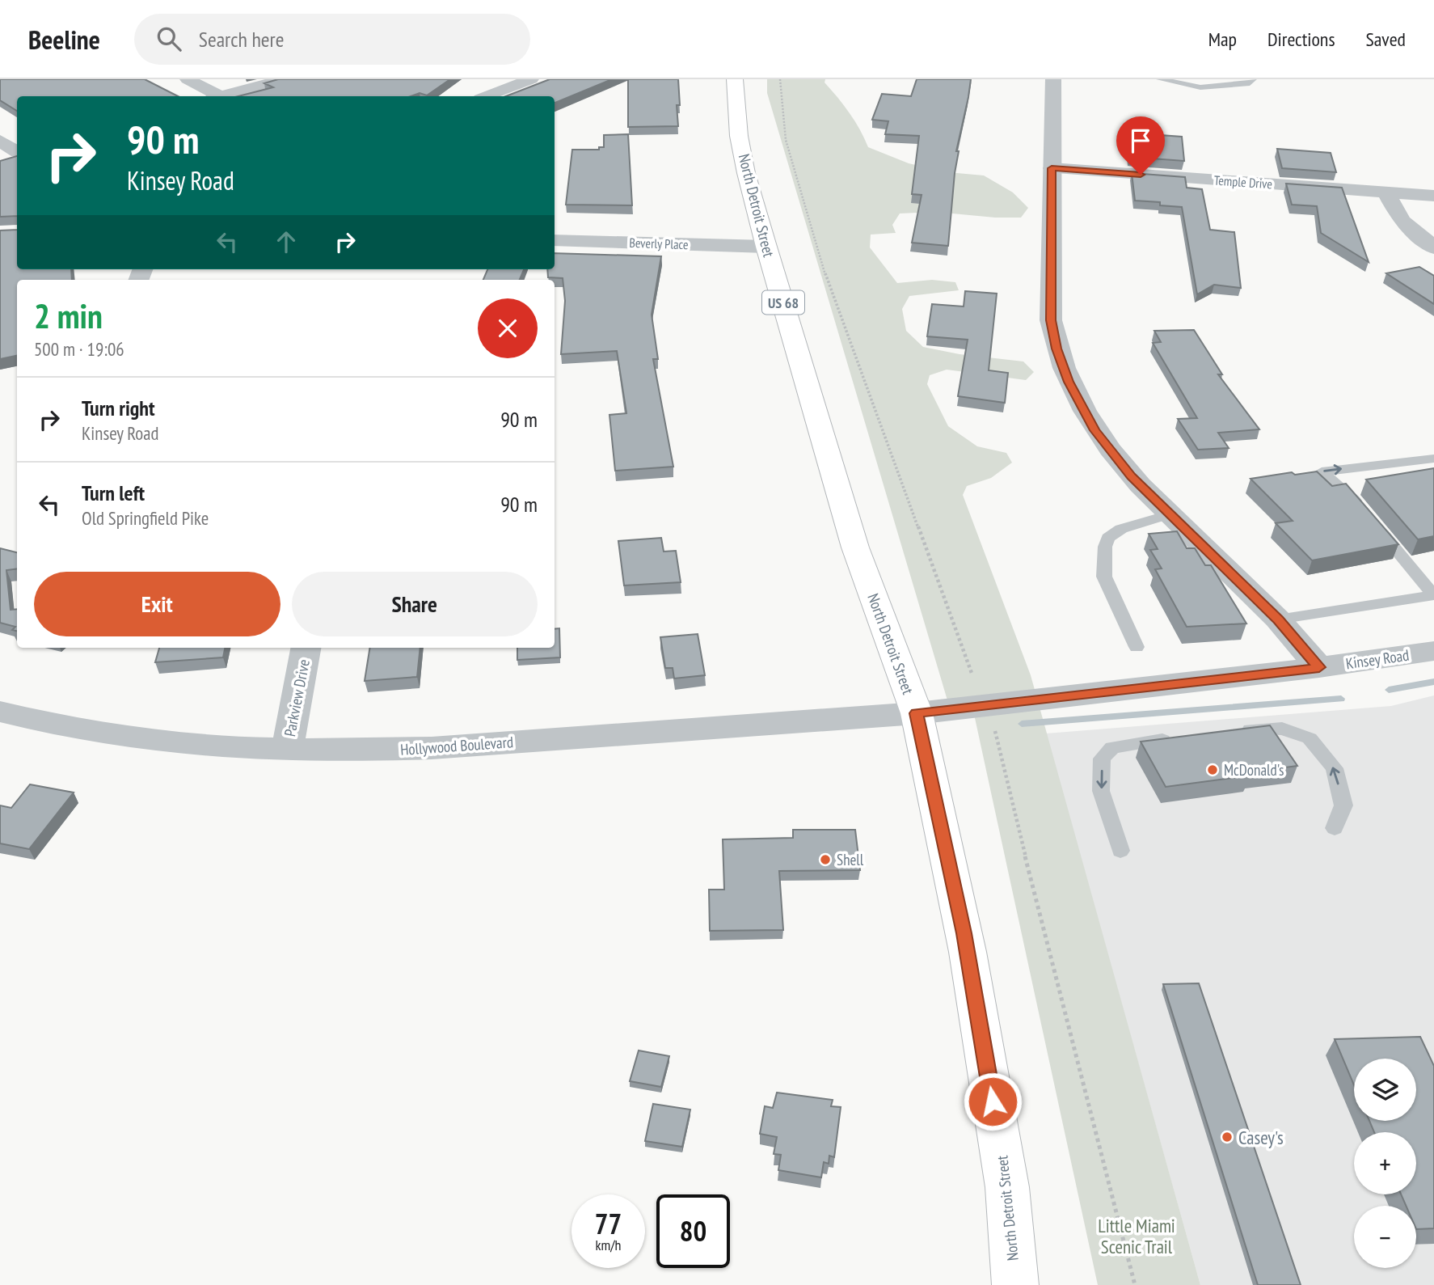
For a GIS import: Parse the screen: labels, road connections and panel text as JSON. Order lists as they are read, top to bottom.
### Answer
{
  "streets": {
    "highway": ["North Detroit Street", "US 68"],
    "street": [
      "Temple Drive",
      "Beverly Place",
      "Kinsey Road",
      "Parkview Drive",
      "Hollywood Boulevard"
    ]
  },
  "crossings": [
    ["North Detroit Street", "Beverly Place"],
    ["North Detroit Street", "Kinsey Road"],
    ["North Detroit Street", "Hollywood Boulevard"],
    ["Kinsey Road", "Hollywood Boulevard"],
    ["Parkview Drive", "Hollywood Boulevard"]
  ],
  "parks": ["Little Miami Scenic Trail"],
  "places": ["McDonald's", "Shell", "Casey's"],
  "page": {
    "header": "Beeline",
    "search": "Search here",
    "nav": ["Map", "Directions", "Saved"],
    "turn": ["90 m", "Kinsey Road"],
    "heading": ["2 min", "500 m · 19:06"],
    "list": [
      {
        "name": "Turn right",
        "note": "Kinsey Road",
        "value": "90 m"
      },
      {
        "name": "Turn left",
        "note": "Old Springfield Pike",
        "value": "90 m"
      }
    ],
    "buttons": ["Exit", "Share"],
    "map_buttons": ["+", "−"],
    "speed": "77 km/h",
    "limit": "80"
  }
}
